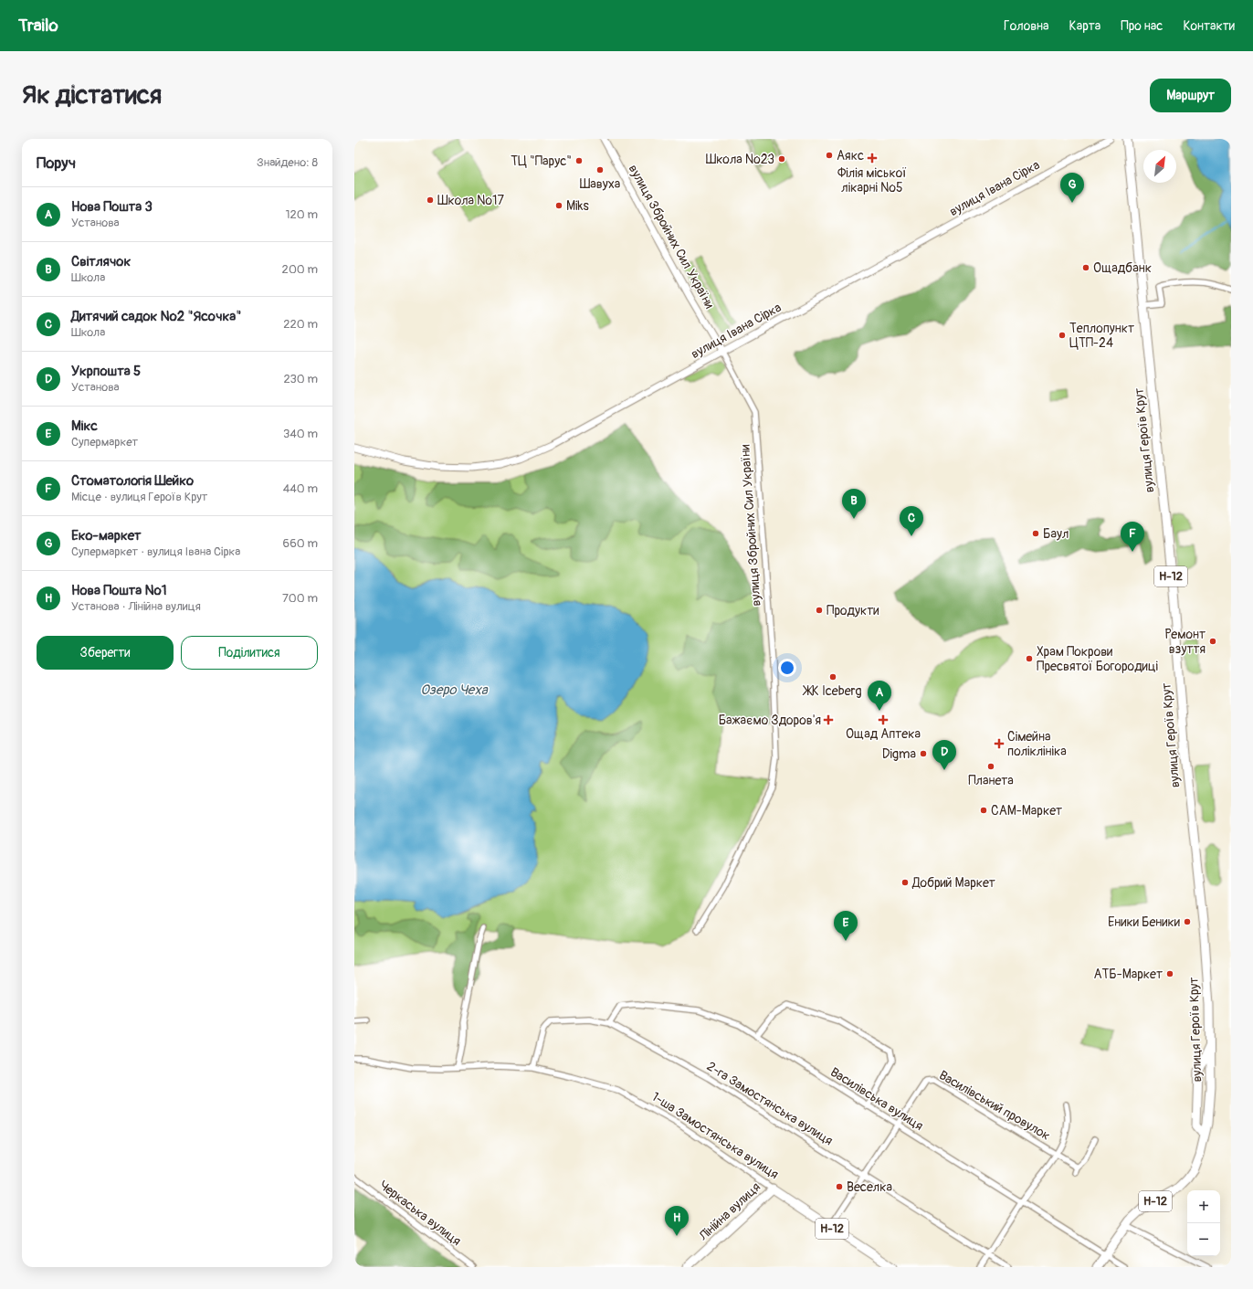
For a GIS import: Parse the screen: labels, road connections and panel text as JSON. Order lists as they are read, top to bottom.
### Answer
{
  "streets": {
    "main road": [
      "вулиця Героїв Крут",
      "Н-12",
      "1-ша Замостянська вулиця",
      "Лінійна вулиця"
    ],
    "street": [
      "вулиця Івана Сірка",
      "вулиця Збройних Сил України",
      "Василівська вулиця",
      "2-га Замостянська вулиця",
      "Василівський провулок",
      "Черкаська вулиця"
    ]
  },
  "crossings": [
    ["вулиця Івана Сірка", "вулиця Збройних Сил України"],
    ["вулиця Героїв Крут", "Н-12"],
    ["Н-12", "Василівська вулиця"],
    ["Василівська вулиця", "2-га Замостянська вулиця"],
    ["Василівська вулиця", "Василівський провулок"],
    ["2-га Замостянська вулиця", "Василівський провулок"],
    ["2-га Замостянська вулиця", "1-ша Замостянська вулиця"],
    ["Василівський провулок", "1-ша Замостянська вулиця"],
    ["1-ша Замостянська вулиця", "Лінійна вулиця"]
  ],
  "water": ["Озеро Чеха"],
  "places": {
    "other": [
      "Аякс",
      "Школа №23",
      "ТЦ \"Парус\"",
      "Шавуха",
      "Школа №17",
      "Miks",
      "Ощадбанк",
      "Теплопункт ЦТП-24",
      "Баул",
      "Продукти",
      "Ремонт взуття",
      "Храм Покрови Пресвятої Богородиці",
      "ЖК Iceberg",
      "Digma",
      "Планета",
      "САМ-Маркет",
      "Добрий Маркет",
      "Еники Беники",
      "АТБ-Маркет",
      "Веселка"
    ],
    "health": [
      "Філія міської лікарні №5",
      "Бажаємо Здоров'я",
      "Ощад Аптека",
      "Сімейна поліклініка"
    ]
  },
  "north": "top right",
  "page": {
    "header": "Trailo",
    "nav": [
      "Головна",
      "Карта",
      "Про нас",
      "Контакти"
    ],
    "buttons": [
      "Маршрут",
      ["Зберегти", "Поділитися"]
    ],
    "title": "Як дістатися",
    "heading": ["Поруч", "Знайдено: 8"],
    "pins": [
      "G",
      "B",
      "C",
      "F",
      "A",
      "D",
      "E",
      "H"
    ],
    "list": [
      {
        "mark": "A",
        "name": "Нова Пошта 3",
        "note": "Установа",
        "value": "120 m"
      },
      {
        "mark": "B",
        "name": "Світлячок",
        "note": "Школа",
        "value": "200 m"
      },
      {
        "mark": "C",
        "name": "Дитячий садок №2 \"Ясочка\"",
        "note": "Школа",
        "value": "220 m"
      },
      {
        "mark": "D",
        "name": "Укрпошта 5",
        "note": "Установа",
        "value": "230 m"
      },
      {
        "mark": "E",
        "name": "Мікс",
        "note": "Супермаркет",
        "value": "340 m"
      },
      {
        "mark": "F",
        "name": "Стоматологія Шейко",
        "note": "Місце · вулиця Героїв Крут",
        "value": "440 m"
      },
      {
        "mark": "G",
        "name": "Еко-маркет",
        "note": "Супермаркет · вулиця Івана Сірка",
        "value": "660 m"
      },
      {
        "mark": "H",
        "name": "Нова Пошта №1",
        "note": "Установа · Лінійна вулиця",
        "value": "700 m"
      }
    ],
    "map_buttons": ["+", "−"]
  }
}
